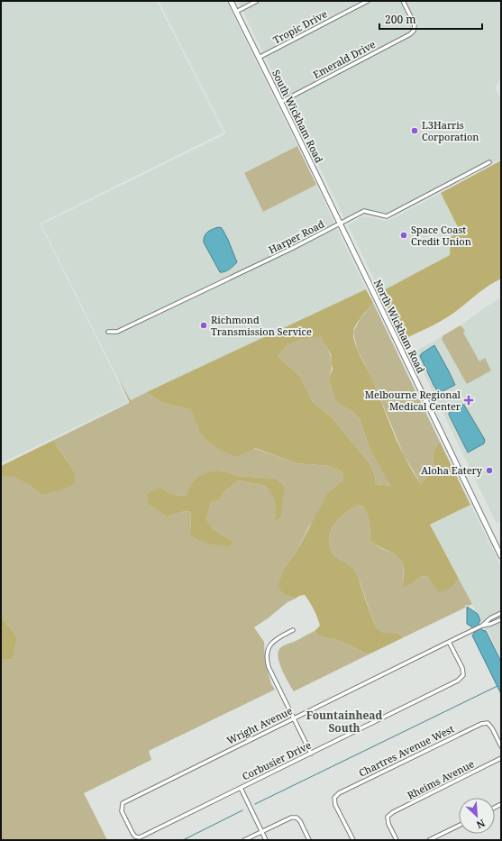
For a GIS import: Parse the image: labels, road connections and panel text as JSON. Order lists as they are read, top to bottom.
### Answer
{
  "streets": {
    "main road": ["South Wickham Road", "North Wickham Road"],
    "street": [
      "Tropic Drive",
      "Emerald Drive",
      "Harper Road",
      "Wright Avenue",
      "Chartres Avenue West",
      "Corbusier Drive",
      "Rheims Avenue"
    ]
  },
  "crossings": [
    ["Tropic Drive", "South Wickham Road"],
    ["Emerald Drive", "South Wickham Road"],
    ["South Wickham Road", "Harper Road"],
    ["South Wickham Road", "North Wickham Road"],
    ["Wright Avenue", "Corbusier Drive"]
  ],
  "districts": ["Fountainhead South"],
  "places": {
    "other": [
      "L3Harris Corporation",
      "Space Coast Credit Union",
      "Richmond Transmission Service",
      "Aloha Eatery"
    ],
    "health": ["Melbourne Regional Medical Center"]
  },
  "scale_bar": "200 m",
  "north": "bottom right"
}
